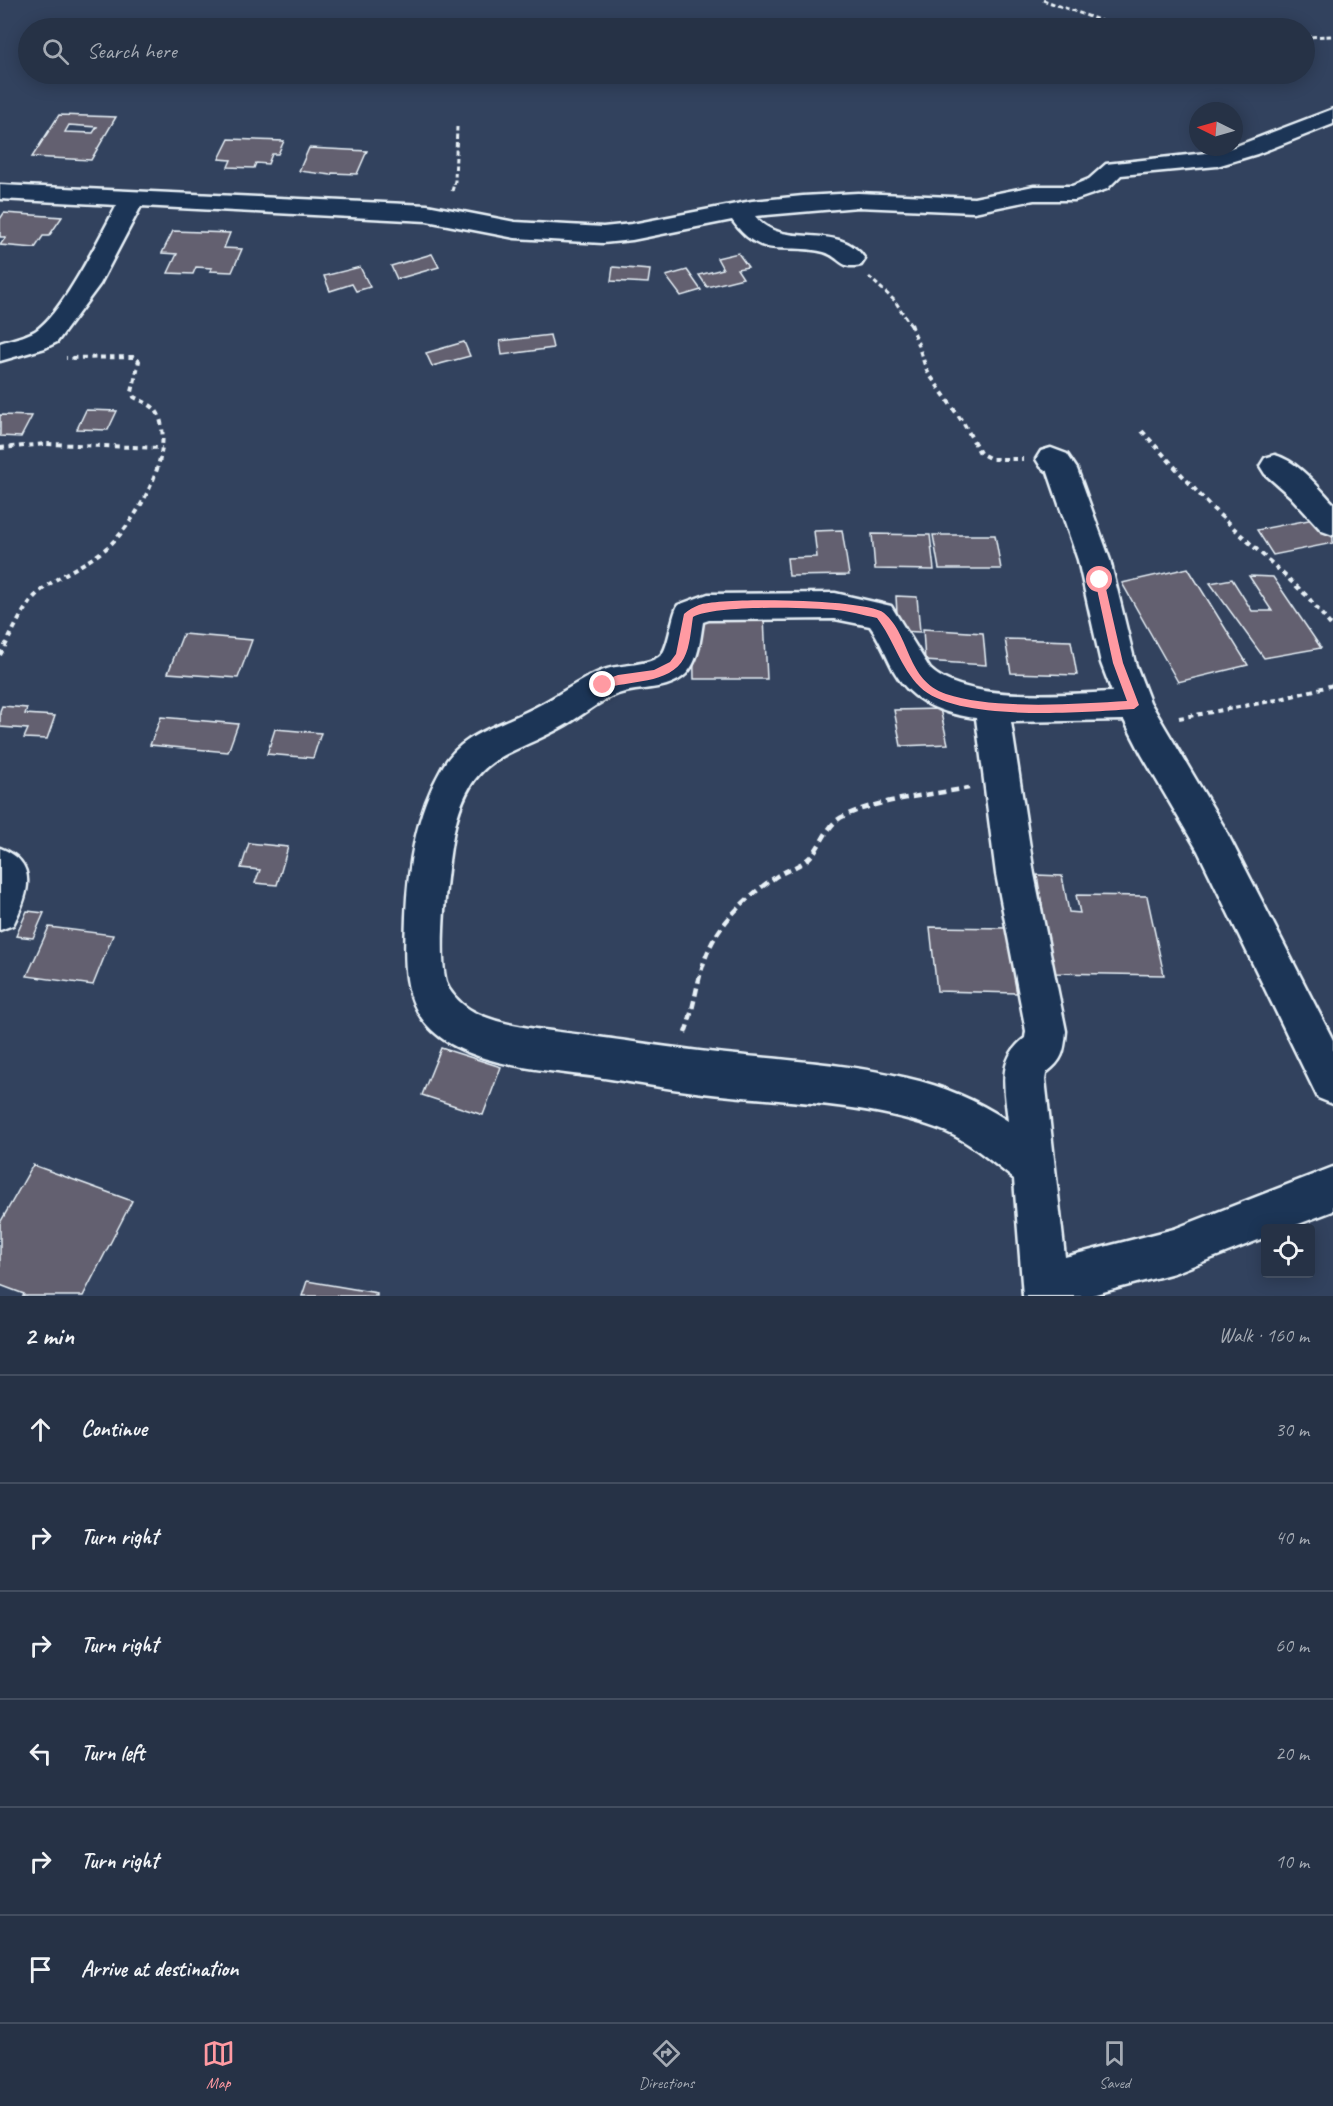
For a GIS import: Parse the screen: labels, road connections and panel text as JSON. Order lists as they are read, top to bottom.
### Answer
{
  "north": "left",
  "page": {
    "search": "Search here",
    "heading": ["2 min", "Walk · 160 m"],
    "list": [
      ["Continue", "30 m"],
      ["Turn right", "40 m"],
      ["Turn right", "60 m"],
      ["Turn left", "20 m"],
      ["Turn right", "10 m"],
      "Arrive at destination"
    ],
    "nav": ["Map", "Directions", "Saved"]
  }
}
